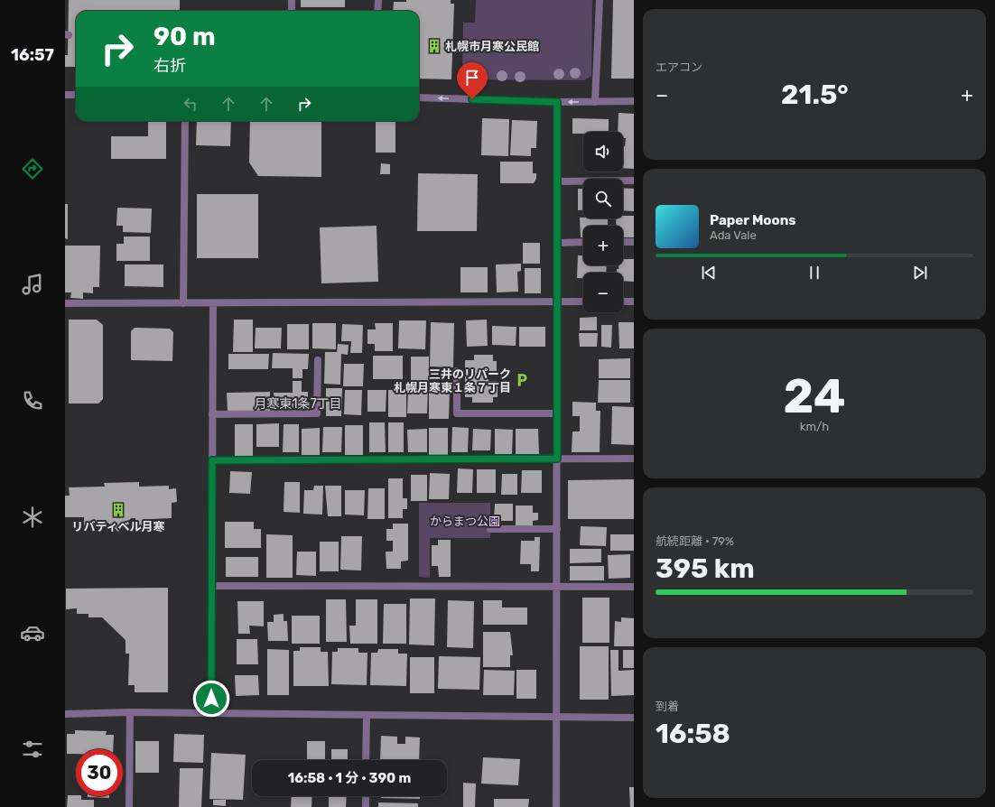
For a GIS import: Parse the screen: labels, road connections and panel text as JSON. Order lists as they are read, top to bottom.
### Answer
{
  "districts": ["月寒東1条7丁目"],
  "parks": ["からまつ公園"],
  "places": {
    "building": ["札幌市月寒公民館", "リバティベル月寒"],
    "parking": ["三井のリパーク 札幌月寒東１条７丁目"]
  },
  "page": {
    "tabs": "16:57",
    "tile": [
      "エアコン",
      ["24", "km/h"],
      ["航続距離 · 79%", "395 km"],
      ["到着", "16:58"]
    ],
    "turn": ["90 m", "右折"],
    "heat": ["−", "21.5°", "+"],
    "map_buttons": ["+", "−"],
    "song": ["Paper Moons", "Ada Vale"],
    "limit": "30",
    "trip": "16:58 · 1 分 · 390 m"
  }
}
